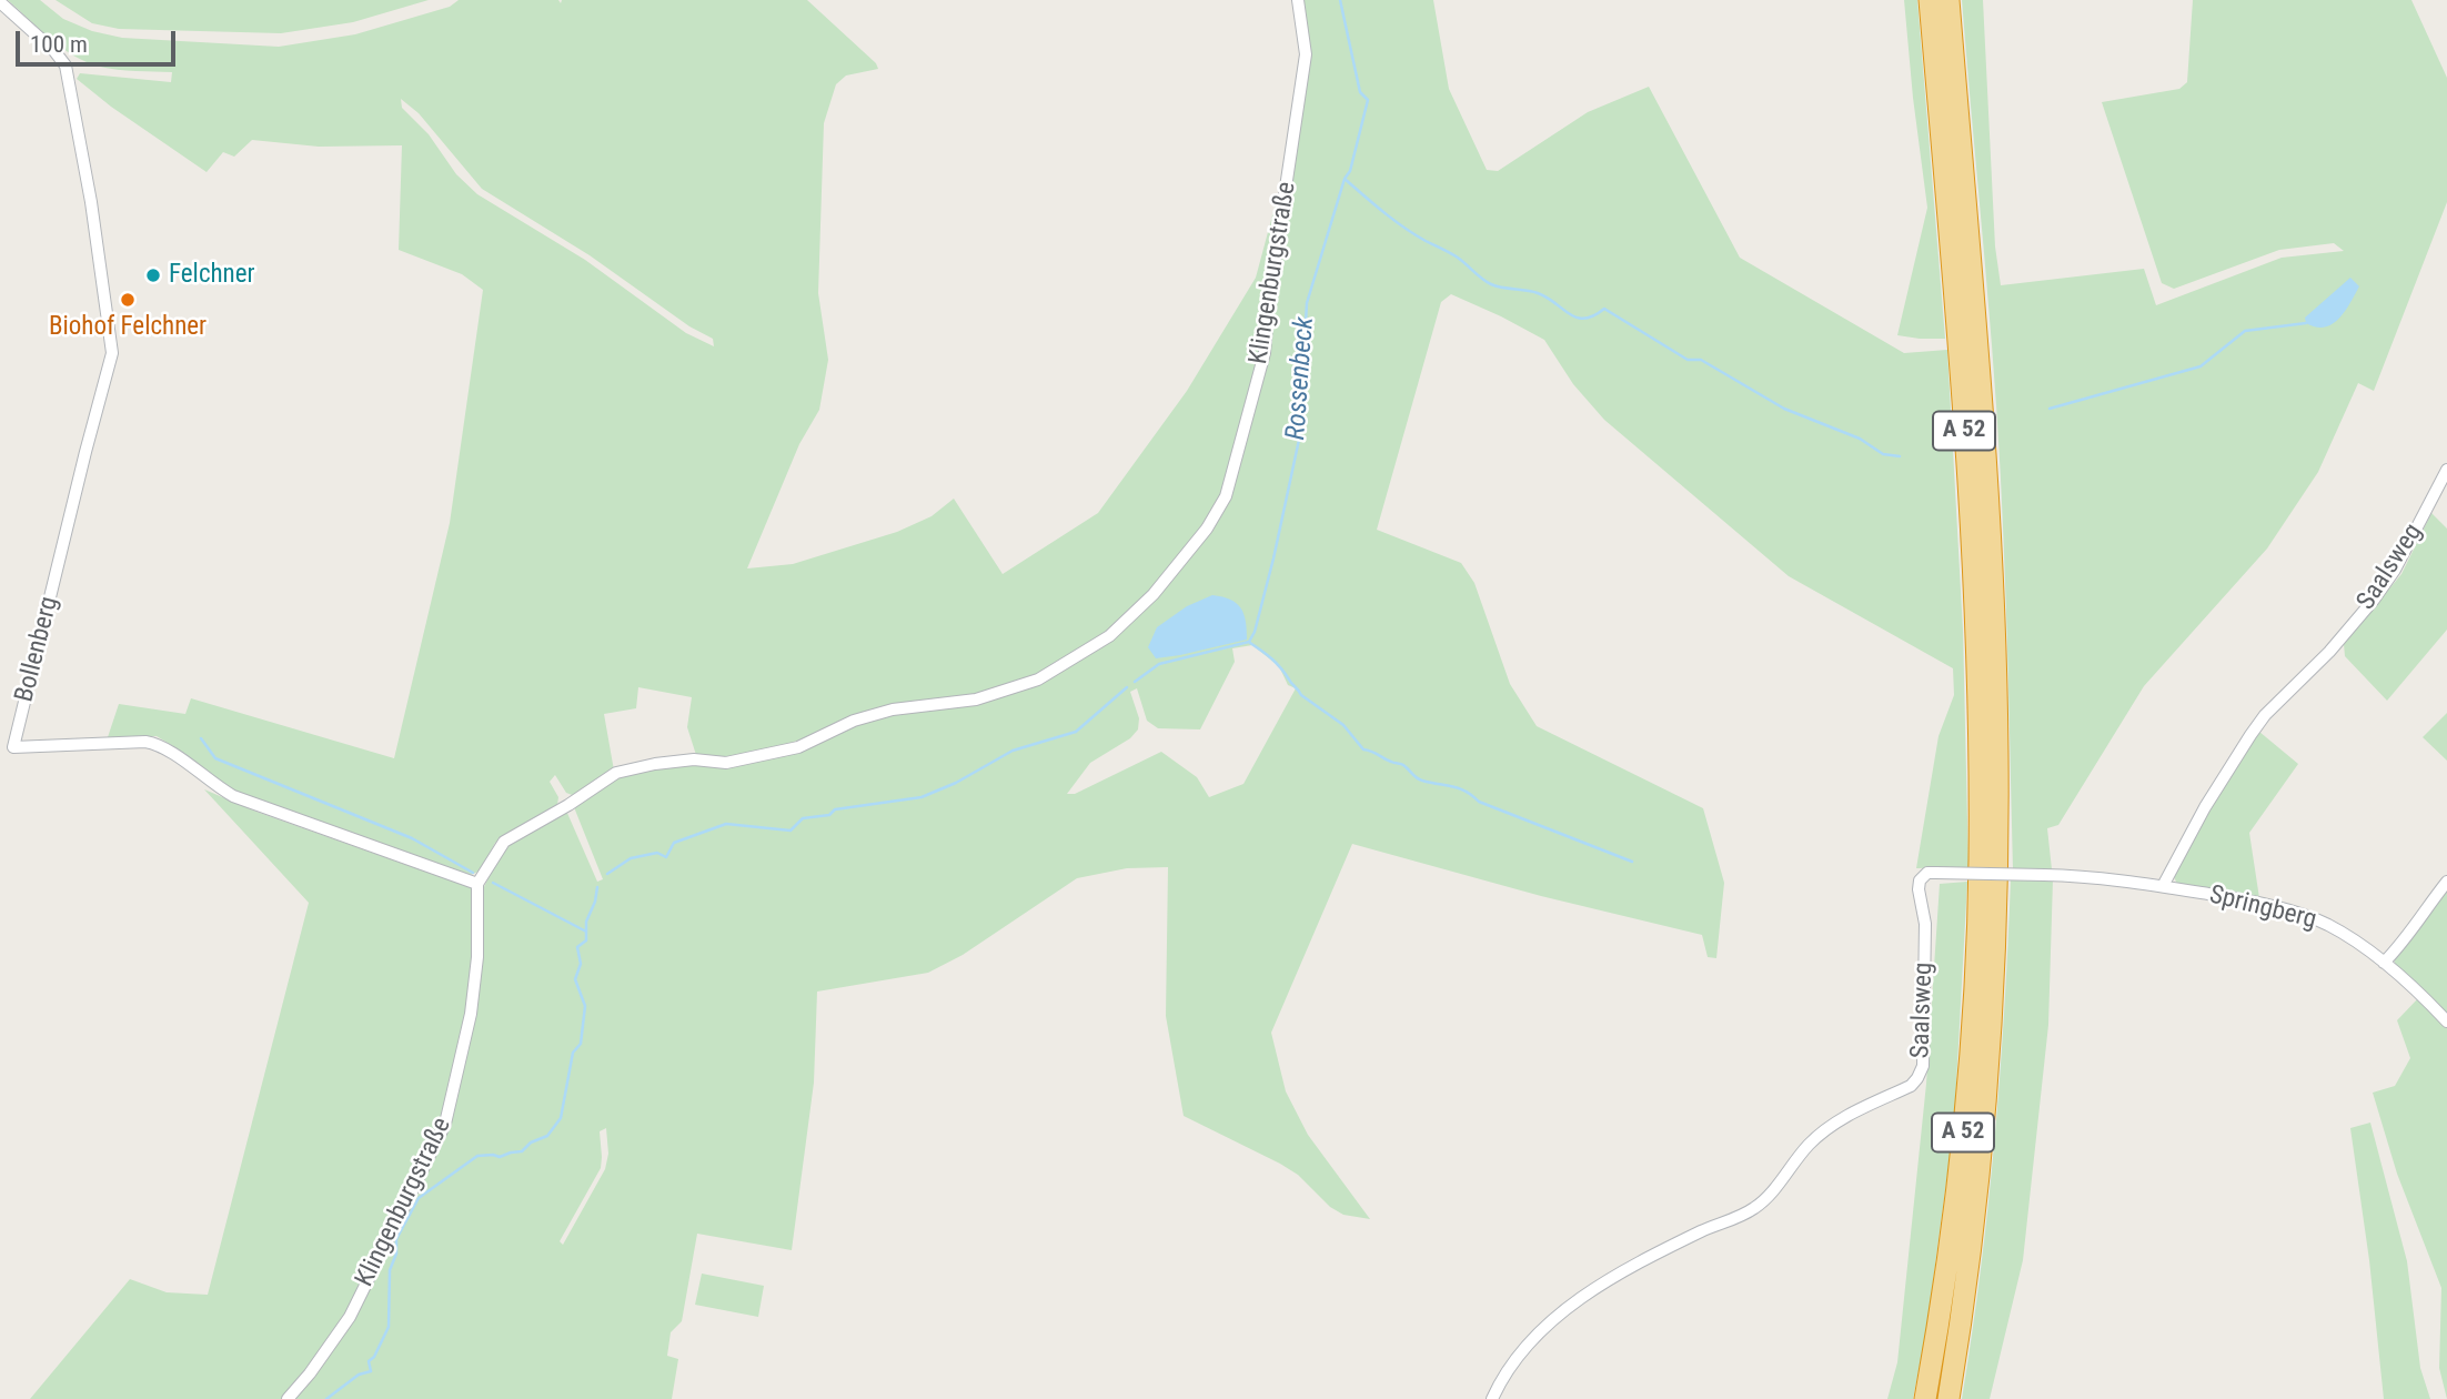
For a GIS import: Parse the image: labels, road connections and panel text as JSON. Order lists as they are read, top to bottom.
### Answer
{
  "streets": {
    "highway": ["A 52"],
    "street": [
      "Klingenburgstraße",
      "Saalsweg",
      "Bollenberg",
      "Springberg"
    ]
  },
  "crossings": [
    ["Klingenburgstraße", "Bollenberg"],
    ["Saalsweg", "Springberg"]
  ],
  "water": ["Rossenbeck"],
  "places": ["Felchner", "Biohof Felchner"],
  "scale_bar": "100 m"
}
